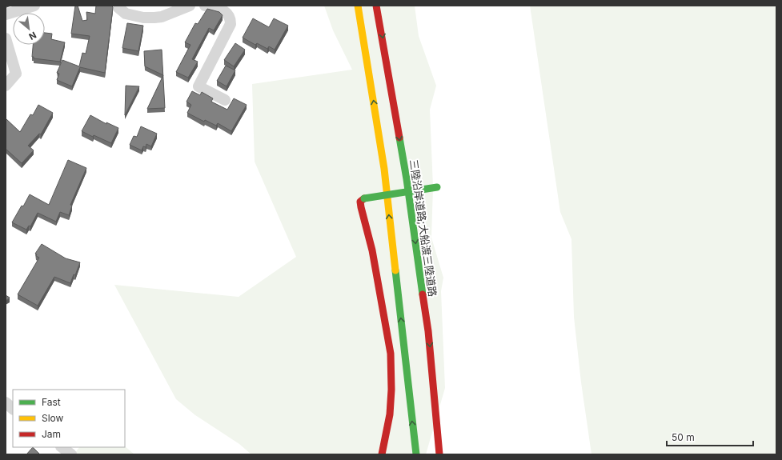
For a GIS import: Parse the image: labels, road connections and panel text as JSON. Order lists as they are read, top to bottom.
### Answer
{
  "streets": {
    "main road": ["三陸沿岸道路;大船渡三陸道路"]
  },
  "legend": ["Fast", "Slow", "Jam"],
  "scale_bar": "50 m",
  "north": "bottom right"
}
